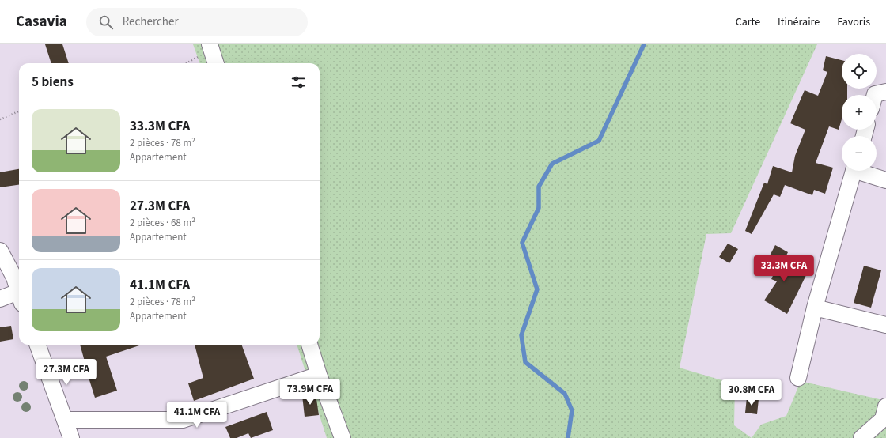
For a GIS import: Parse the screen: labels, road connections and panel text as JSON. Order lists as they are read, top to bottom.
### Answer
{
  "page": {
    "header": "Casavia",
    "search": "Rechercher",
    "nav": ["Carte", "Itinéraire", "Favoris"],
    "map_buttons": ["+", "−"],
    "heading": "5 biens",
    "list": [
      {
        "name": "33.3M CFA",
        "note": "2 pièces · 78 m² · Appartement"
      },
      {
        "name": "27.3M CFA",
        "note": "2 pièces · 68 m² · Appartement"
      },
      {
        "name": "41.1M CFA",
        "note": "2 pièces · 78 m² · Appartement"
      }
    ],
    "price": [
      "33.3M CFA",
      "27.3M CFA",
      "73.9M CFA",
      "30.8M CFA",
      "41.1M CFA"
    ]
  }
}
